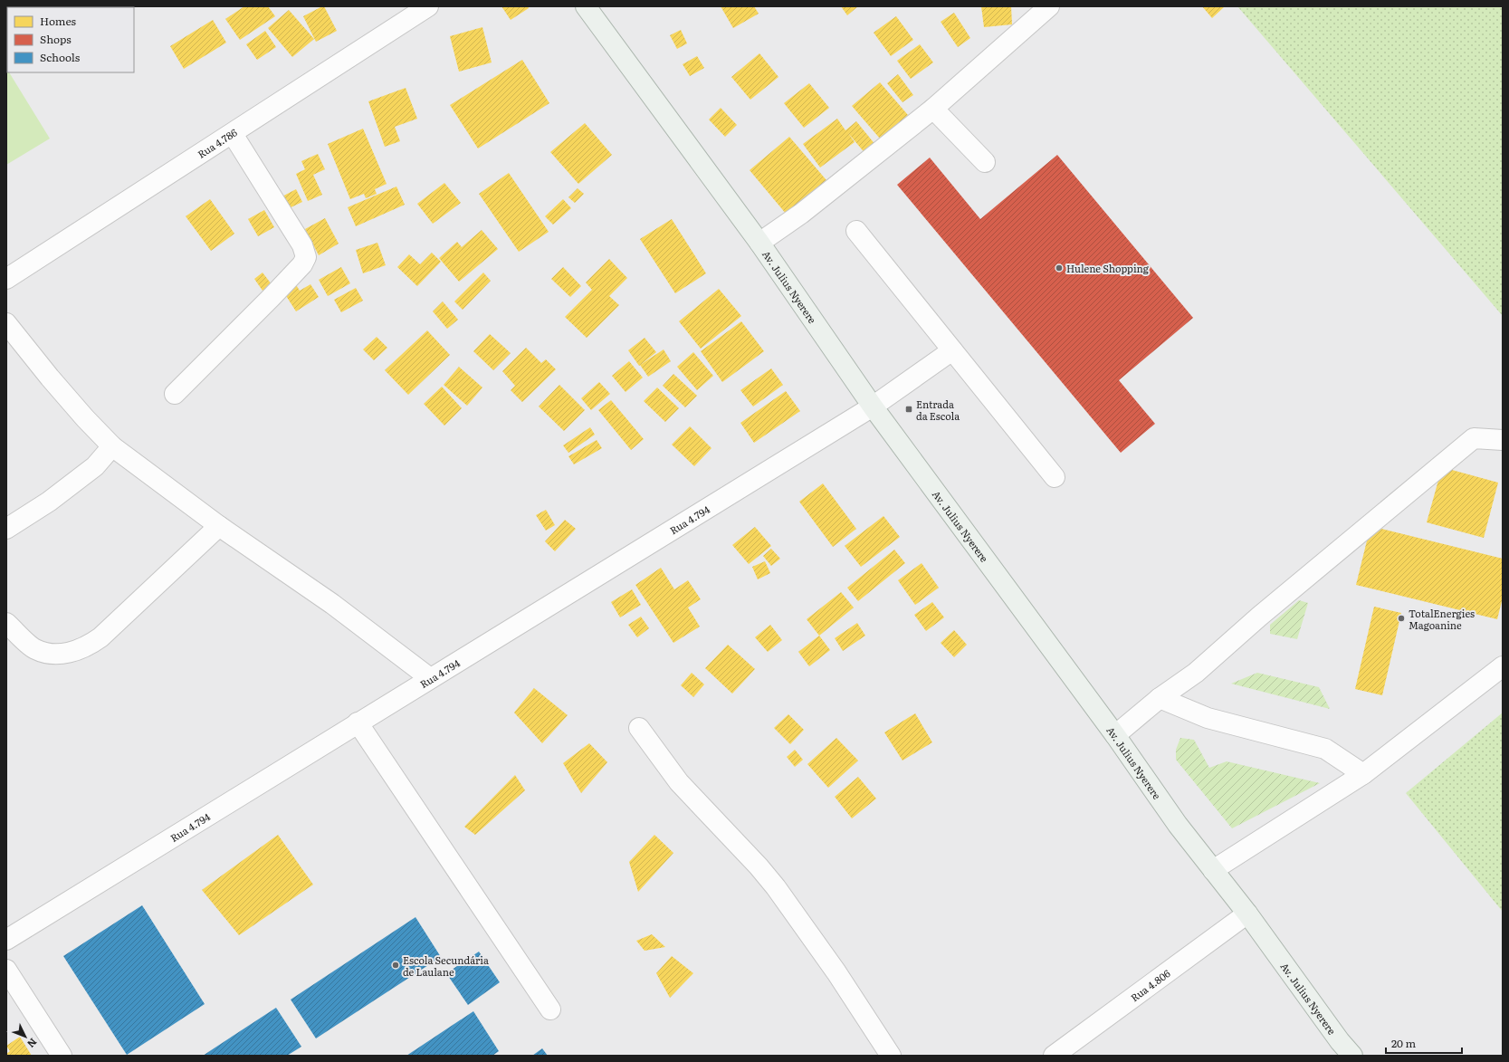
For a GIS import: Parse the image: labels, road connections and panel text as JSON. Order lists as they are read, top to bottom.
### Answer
{
  "streets": {
    "main road": ["Av. Julius Nyerere"],
    "street": ["Rua 4.786", "Rua 4.794", "Rua 4.806"]
  },
  "crossings": [
    ["Av. Julius Nyerere", "Rua 4.794"],
    ["Av. Julius Nyerere", "Rua 4.806"]
  ],
  "places": {
    "other": ["Hulene Shopping", "TotalEnergies Magoanine", "Escola Secundária de Laulane"],
    "transit": ["Entrada da Escola"]
  },
  "legend": ["Homes", "Shops", "Schools"],
  "scale_bar": "20 m",
  "north": "bottom right"
}
